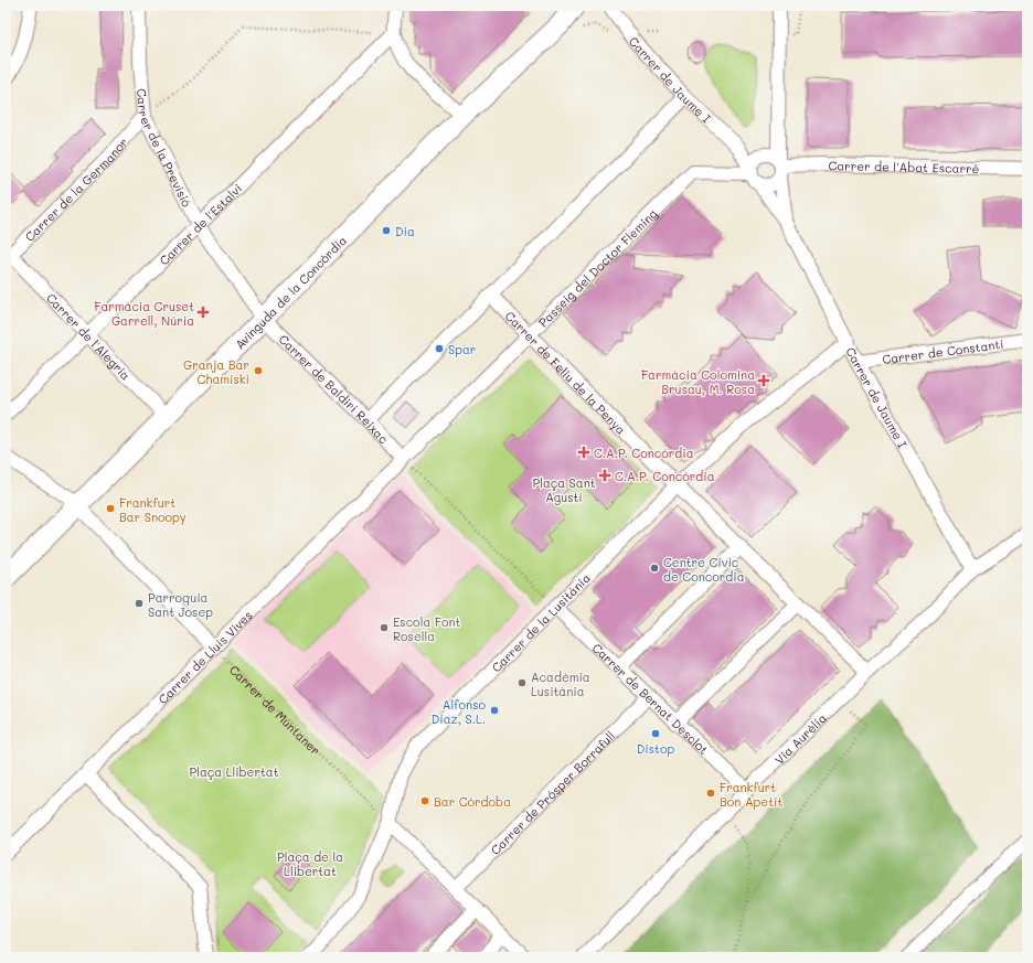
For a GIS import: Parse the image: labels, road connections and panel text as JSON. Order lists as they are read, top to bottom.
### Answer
{
  "streets": {
    "street": [
      "Carrer de Jaume I",
      "Carrer de la Previsió",
      "Carrer de l'Abat Escarré",
      "Carrer de la Germanor",
      "Carrer de l'Estalvi",
      "Passeig del Doctor Fleming",
      "Avinguda de la Concòrdia",
      "Carrer de l'Alegria",
      "Carrer de Constantí",
      "Carrer de Feliu de la Penya",
      "Carrer de Baldiri Reixac",
      "Carrer de la Lusitània",
      "Carrer de Lluís Vives",
      "Carrer de Bernat Desclot",
      "Via Aurèlia",
      "Carrer de Prósper Borrafull"
    ],
    "path": ["Carrer de Muntaner"]
  },
  "crossings": [
    ["Carrer de Jaume I", "Carrer de l'Abat Escarré"],
    ["Carrer de Jaume I", "Passeig del Doctor Fleming"],
    ["Carrer de Jaume I", "Carrer de Constantí"],
    ["Carrer de Jaume I", "Carrer de la Lusitània"],
    ["Carrer de Jaume I", "Via Aurèlia"],
    ["Carrer de la Previsió", "Carrer de la Germanor"],
    ["Carrer de la Previsió", "Carrer de l'Estalvi"],
    ["Carrer de la Previsió", "Avinguda de la Concòrdia"],
    ["Carrer de la Previsió", "Carrer de Baldiri Reixac"],
    ["Carrer de l'Abat Escarré", "Passeig del Doctor Fleming"],
    ["Carrer de la Germanor", "Carrer de l'Alegria"],
    ["Carrer de l'Estalvi", "Carrer de l'Alegria"],
    ["Passeig del Doctor Fleming", "Carrer de Feliu de la Penya"],
    ["Passeig del Doctor Fleming", "Carrer de Baldiri Reixac"],
    ["Passeig del Doctor Fleming", "Carrer de Lluís Vives"],
    ["Avinguda de la Concòrdia", "Carrer de l'Alegria"],
    ["Avinguda de la Concòrdia", "Carrer de Baldiri Reixac"],
    ["Carrer de Feliu de la Penya", "Carrer de la Lusitània"],
    ["Carrer de Feliu de la Penya", "Via Aurèlia"],
    ["Carrer de Baldiri Reixac", "Carrer de Lluís Vives"],
    ["Carrer de la Lusitània", "Carrer de Bernat Desclot"],
    ["Carrer de la Lusitània", "Carrer de Muntaner"],
    ["Carrer de Lluís Vives", "Carrer de Muntaner"],
    ["Carrer de Bernat Desclot", "Via Aurèlia"],
    ["Carrer de Bernat Desclot", "Carrer de Prósper Borrafull"]
  ],
  "parks": ["Plaça Sant Agustí", "Plaça Llibertat", "Plaça de la Llibertat"],
  "places": {
    "other": [
      "Dia",
      "Spar",
      "Granja Bar Chamiski",
      "Frankfurt Bar Snoopy",
      "Centre Civic de Concordia",
      "Parroquia Sant Josep",
      "Escola Font Rosella",
      "Acadèmia Lusitània",
      "Alfonso Díaz, S.L.",
      "Distop",
      "Frankfurt Bon Apetit",
      "Bar Córdoba"
    ],
    "health": [
      "Farmàcia Cruset Garrell, Núria",
      "Farmàcia Colomina Brusau, M. Rosa",
      "C.A.P. Concórdia",
      "C.A.P. Concòrdia"
    ]
  }
}
